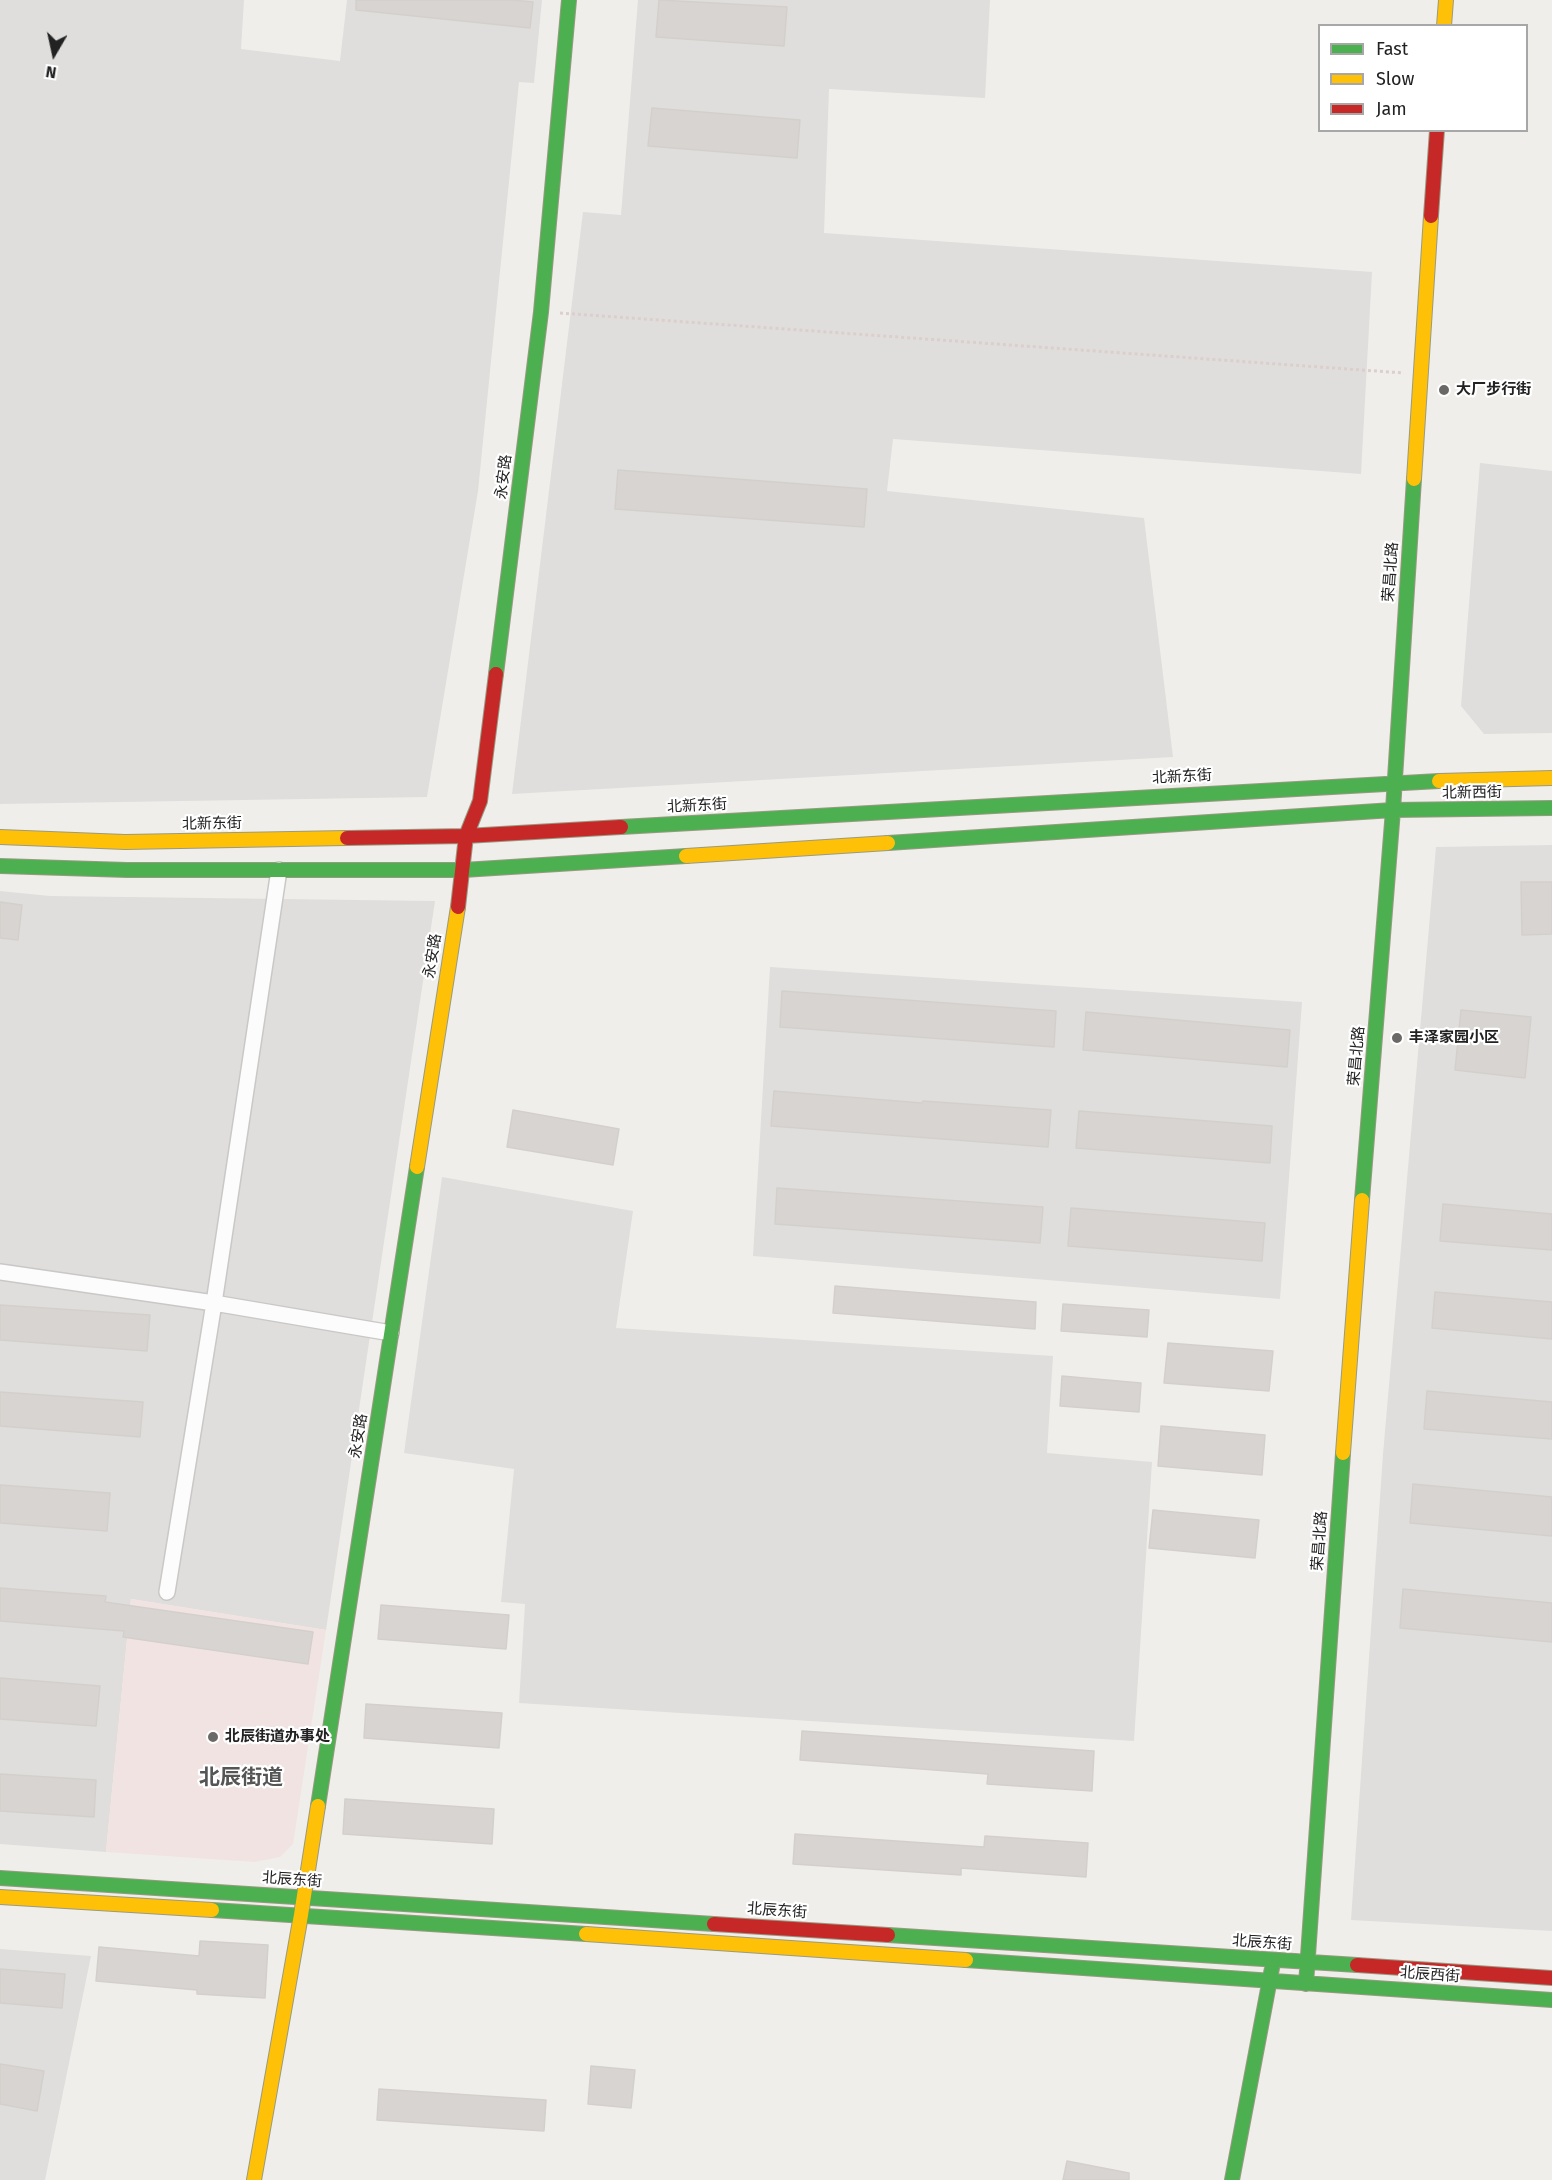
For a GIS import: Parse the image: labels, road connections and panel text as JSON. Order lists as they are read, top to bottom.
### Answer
{
  "streets": {
    "main road": [
      "永安路",
      "荣昌北路",
      "北新东街",
      "北新西街",
      "北辰东街",
      "北辰西街"
    ]
  },
  "crossings": [
    ["永安路", "北新东街"],
    ["永安路", "北辰东街"],
    ["荣昌北路", "北新东街"],
    ["荣昌北路", "北新西街"],
    ["荣昌北路", "北辰东街"],
    ["荣昌北路", "北辰西街"],
    ["北新东街", "北新西街"]
  ],
  "districts": ["北辰街道"],
  "places": ["大厂步行街", "丰泽家园小区", "北辰街道办事处"],
  "legend": ["Fast", "Slow", "Jam"],
  "north": "bottom"
}
